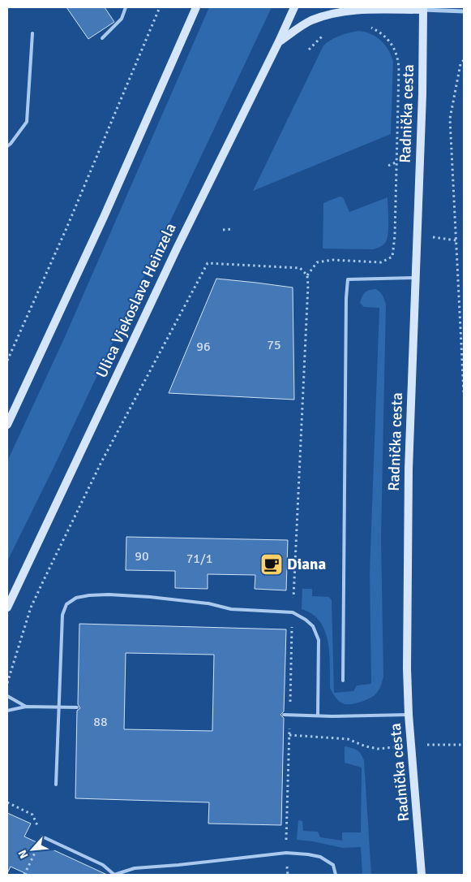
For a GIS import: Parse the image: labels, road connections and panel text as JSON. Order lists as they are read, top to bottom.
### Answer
{
  "streets": {
    "main road": ["Radnička cesta", "Ulica Vjekoslava Heinzela"]
  },
  "places": {
    "cafe": ["Diana"]
  },
  "house_numbers": [
    "75",
    "96",
    "90",
    "71/1",
    "88"
  ],
  "north": "bottom left"
}
